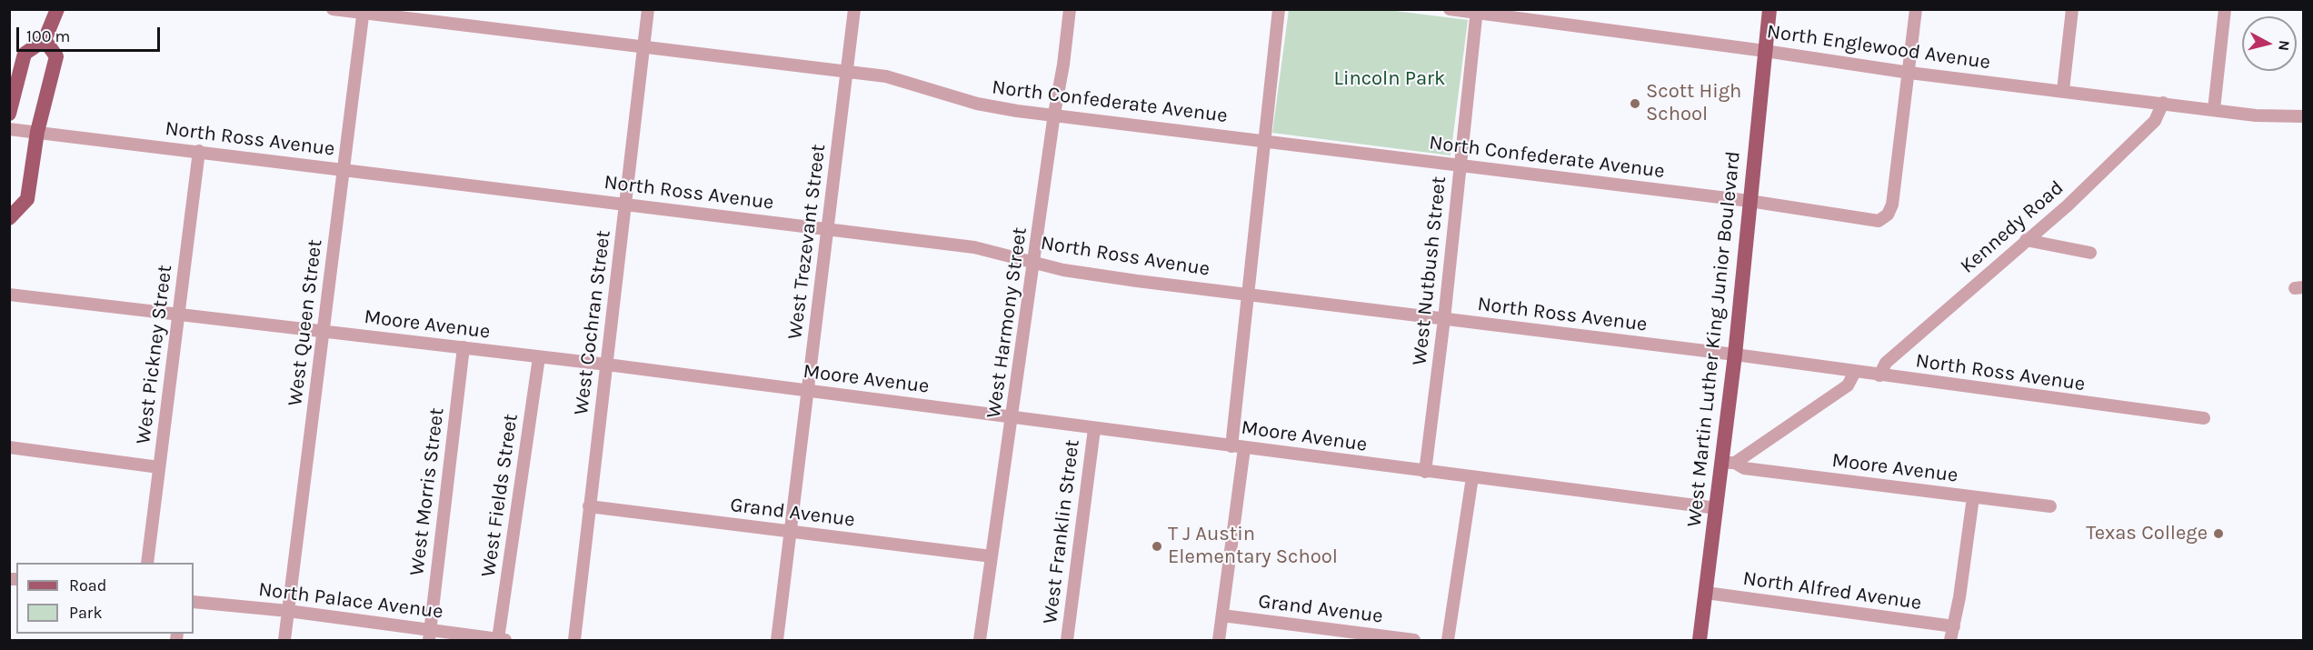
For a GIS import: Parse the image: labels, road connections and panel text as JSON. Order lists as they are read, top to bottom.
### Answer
{
  "streets": {
    "main road": ["West Martin Luther King Junior Boulevard"],
    "street": [
      "North Englewood Avenue",
      "North Confederate Avenue",
      "North Ross Avenue",
      "Kennedy Road",
      "West Trezevant Street",
      "West Nutbush Street",
      "West Queen Street",
      "West Cochran Street",
      "West Harmony Street",
      "Moore Avenue",
      "West Pickney Street",
      "West Morris Street",
      "West Fields Street",
      "Grand Avenue",
      "West Franklin Street",
      "North Alfred Avenue",
      "North Palace Avenue"
    ]
  },
  "crossings": [
    ["North Englewood Avenue", "North Confederate Avenue"],
    ["North Englewood Avenue", "Kennedy Road"],
    ["North Englewood Avenue", "West Nutbush Street"],
    ["North Englewood Avenue", "West Martin Luther King Junior Boulevard"],
    ["North Confederate Avenue", "West Trezevant Street"],
    ["North Confederate Avenue", "West Nutbush Street"],
    ["North Confederate Avenue", "West Queen Street"],
    ["North Confederate Avenue", "West Cochran Street"],
    ["North Confederate Avenue", "West Harmony Street"],
    ["North Confederate Avenue", "West Martin Luther King Junior Boulevard"],
    ["North Ross Avenue", "Kennedy Road"],
    ["North Ross Avenue", "West Trezevant Street"],
    ["North Ross Avenue", "West Nutbush Street"],
    ["North Ross Avenue", "West Queen Street"],
    ["North Ross Avenue", "West Cochran Street"],
    ["North Ross Avenue", "West Harmony Street"],
    ["North Ross Avenue", "West Martin Luther King Junior Boulevard"],
    ["North Ross Avenue", "West Pickney Street"],
    ["West Trezevant Street", "Moore Avenue"],
    ["West Trezevant Street", "Grand Avenue"],
    ["West Nutbush Street", "Moore Avenue"],
    ["West Queen Street", "Moore Avenue"],
    ["West Queen Street", "North Palace Avenue"],
    ["West Cochran Street", "Moore Avenue"],
    ["West Cochran Street", "Grand Avenue"],
    ["West Harmony Street", "Moore Avenue"],
    ["West Harmony Street", "Grand Avenue"],
    ["Moore Avenue", "West Martin Luther King Junior Boulevard"],
    ["Moore Avenue", "West Pickney Street"],
    ["Moore Avenue", "West Morris Street"],
    ["Moore Avenue", "West Fields Street"],
    ["Moore Avenue", "West Franklin Street"],
    ["West Martin Luther King Junior Boulevard", "North Alfred Avenue"],
    ["West Morris Street", "North Palace Avenue"],
    ["West Fields Street", "North Palace Avenue"]
  ],
  "parks": ["Lincoln Park"],
  "places": ["Scott High School", "Texas College", "T J Austin Elementary School"],
  "legend": ["Road", "Park"],
  "scale_bar": "100 m",
  "north": "right"
}
